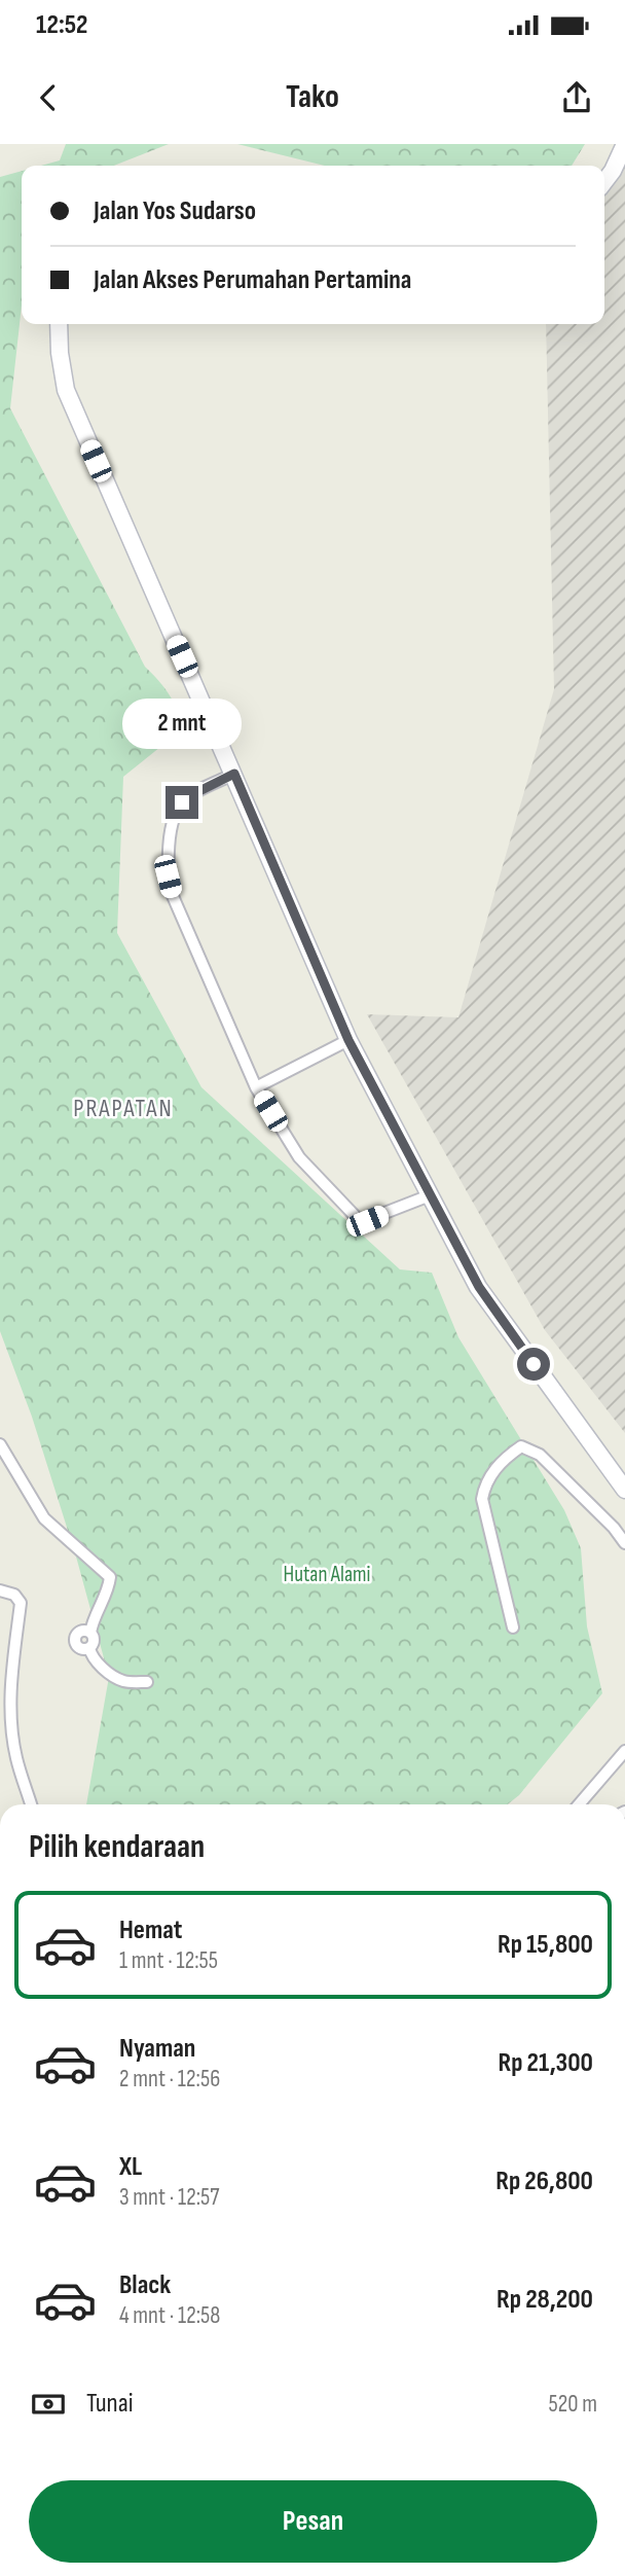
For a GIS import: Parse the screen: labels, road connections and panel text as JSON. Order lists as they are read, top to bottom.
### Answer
{
  "districts": ["PRAPATAN"],
  "parks": ["Hutan Alami"],
  "page": {
    "status": "12:52",
    "header": "Tako",
    "banner": ["Jalan Yos Sudarso", "Jalan Akses Perumahan Pertamina"],
    "bubble": "2 mnt",
    "heading": "Pilih kendaraan",
    "list": [
      {
        "name": "Hemat",
        "note": "1 mnt · 12:55",
        "value": "Rp 15,800"
      },
      {
        "name": "Nyaman",
        "note": "2 mnt · 12:56",
        "value": "Rp 21,300"
      },
      {
        "name": "XL",
        "note": "3 mnt · 12:57",
        "value": "Rp 26,800"
      },
      {
        "name": "Black",
        "note": "4 mnt · 12:58",
        "value": "Rp 28,200"
      }
    ],
    "pay": ["Tunai", "520 m"],
    "buttons": "Pesan"
  }
}
